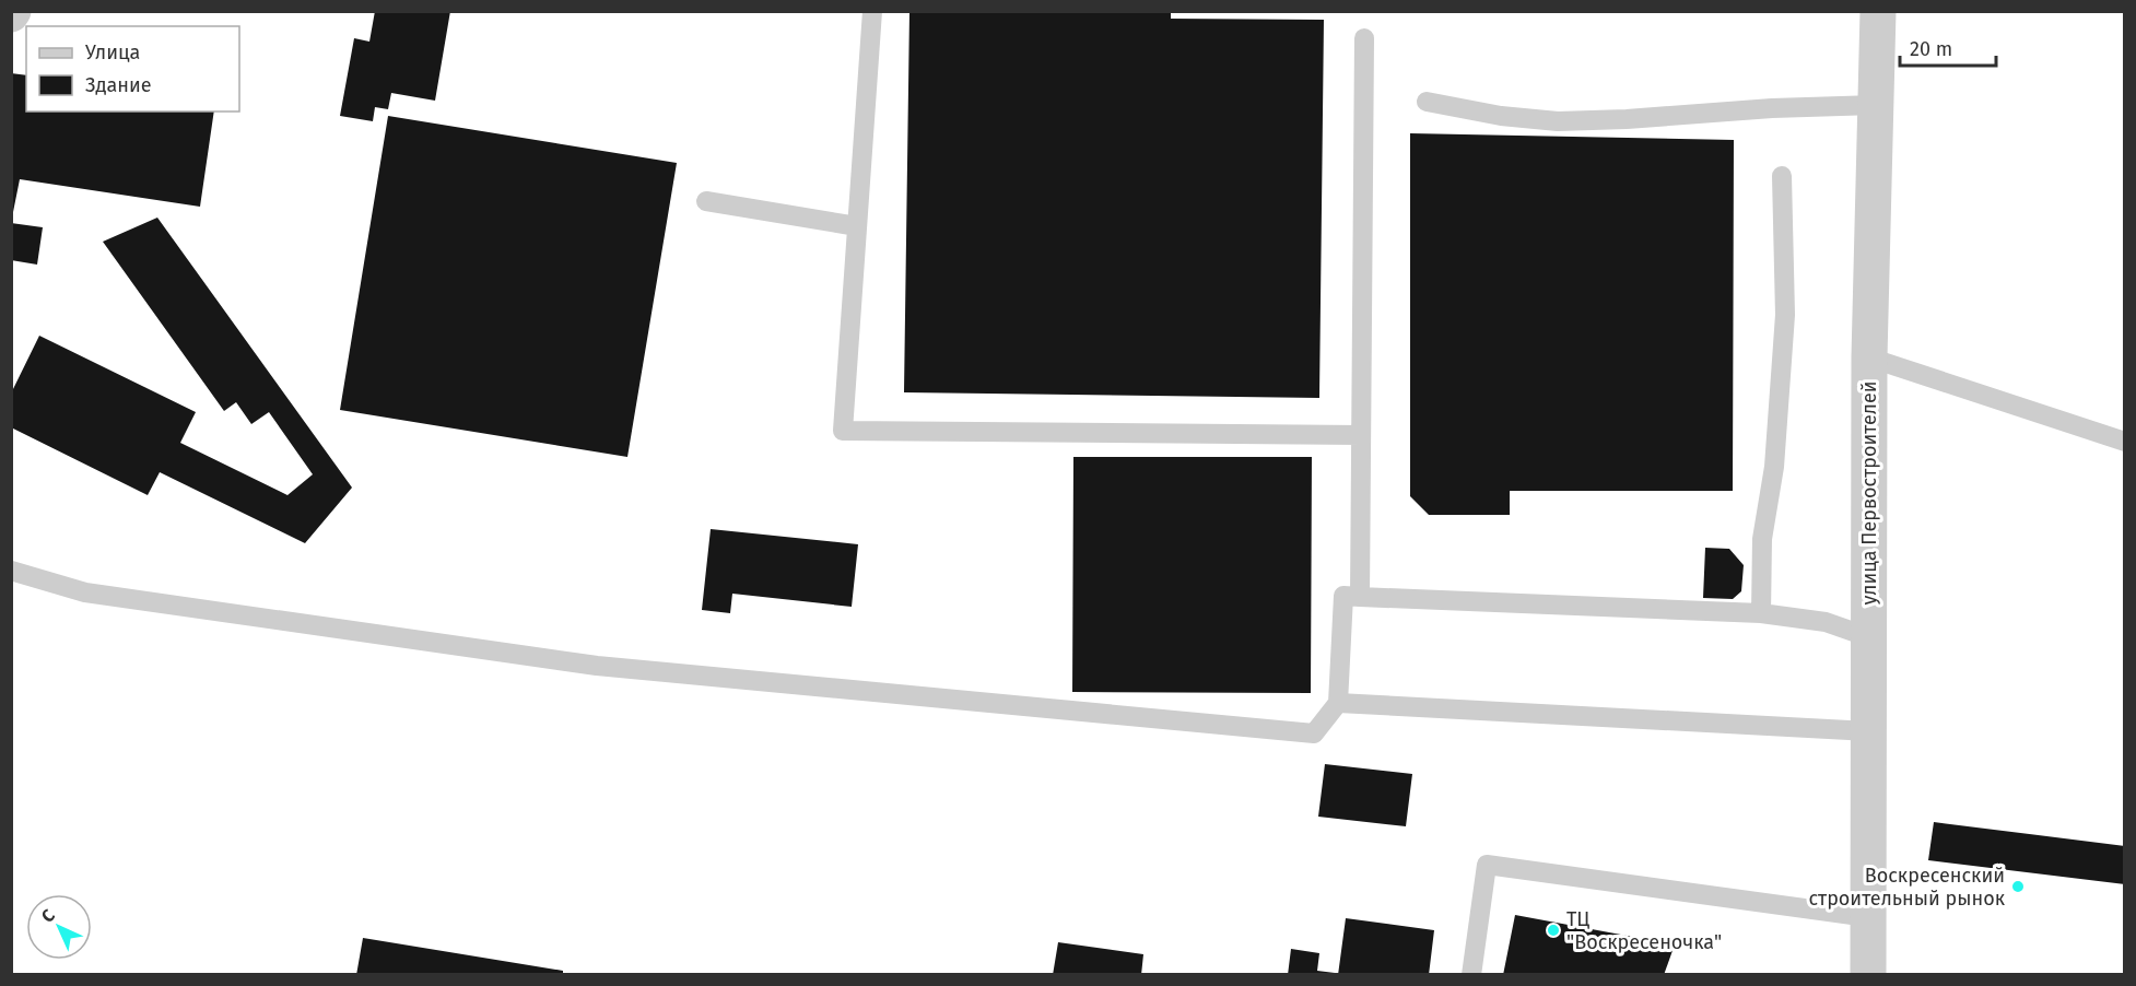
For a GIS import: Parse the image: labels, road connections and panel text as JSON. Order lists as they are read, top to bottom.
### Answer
{
  "streets": {
    "street": ["улица Первостроителей"]
  },
  "places": ["Воскресенский строительный рынок", "ТЦ \"Воскресеночка\""],
  "legend": ["Улица", "Здание"],
  "scale_bar": "20 m",
  "north": "top left"
}
